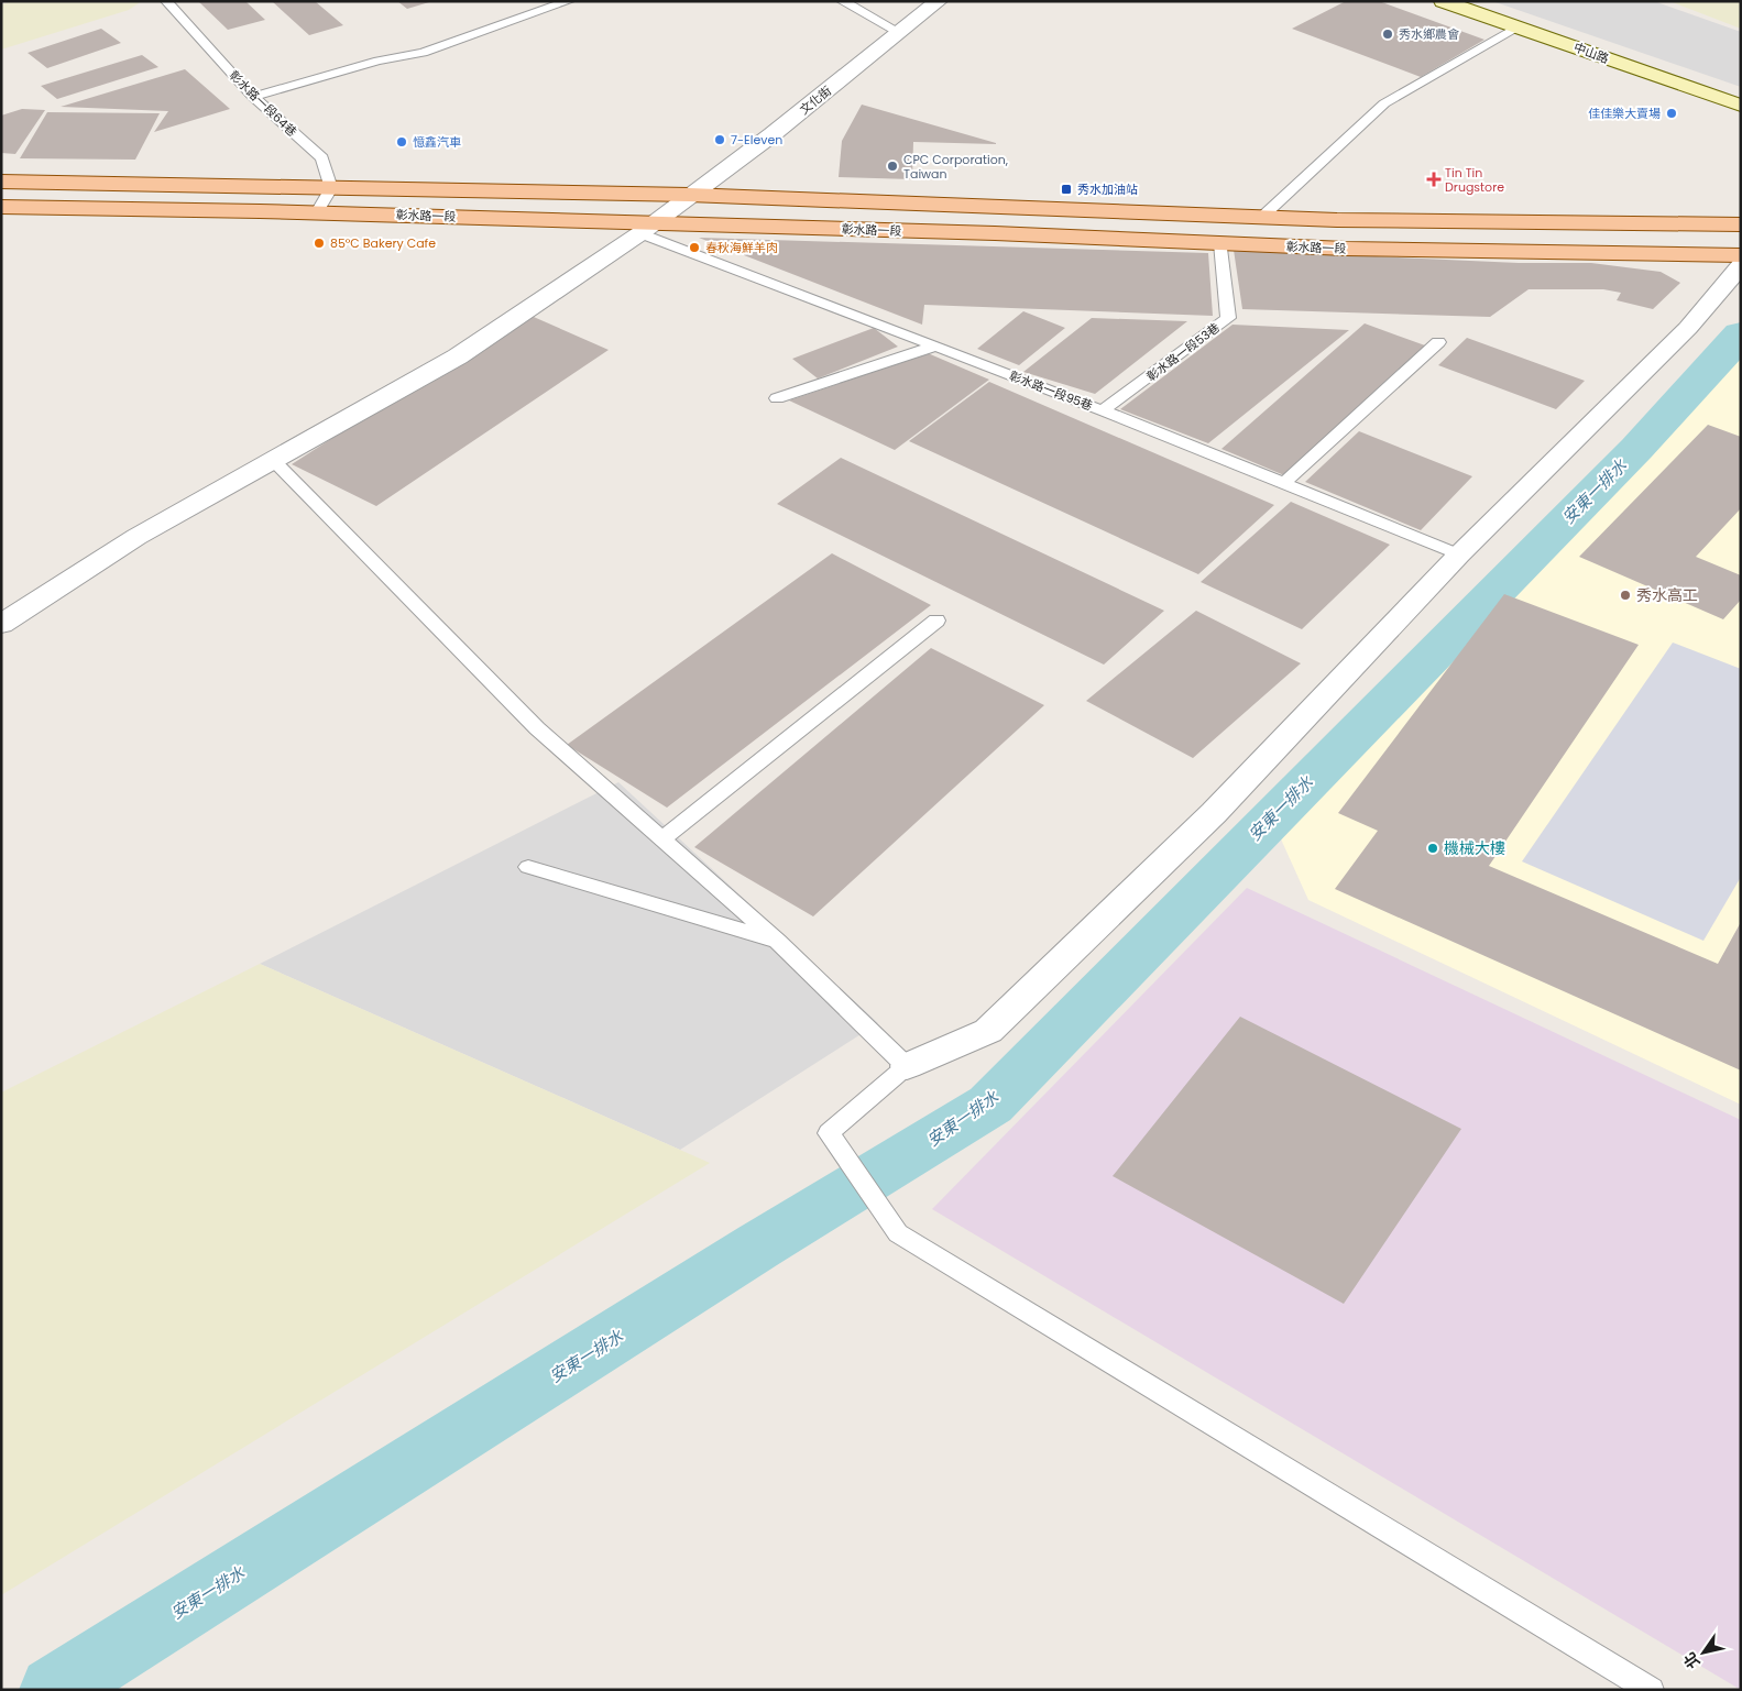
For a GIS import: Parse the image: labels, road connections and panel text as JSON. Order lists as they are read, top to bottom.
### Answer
{
  "streets": {
    "main road": ["彰水路一段"],
    "street": ["中山路", "文化街"],
    "lane": ["彰水路一段64巷", "彰水路一段53巷", "彰水路一段95巷"]
  },
  "crossings": [
    ["文化街", "彰水路一段"],
    ["文化街", "彰水路一段95巷"],
    ["彰水路一段64巷", "彰水路一段"],
    ["彰水路一段", "彰水路一段53巷"],
    ["彰水路一段", "彰水路一段95巷"],
    ["彰水路一段53巷", "彰水路一段95巷"]
  ],
  "water": ["安東一排水"],
  "places": {
    "other": [
      "秀水鄉農會",
      "佳佳樂大賣場",
      "7-Eleven",
      "憶鑫汽車",
      "CPC Corporation, Taiwan",
      "85°C Bakery Cafe",
      "春秋海鮮羊肉",
      "秀水高工",
      "機械大樓"
    ],
    "health": ["Tin Tin Drugstore"],
    "transit": ["秀水加油站"]
  },
  "north": "bottom left"
}
